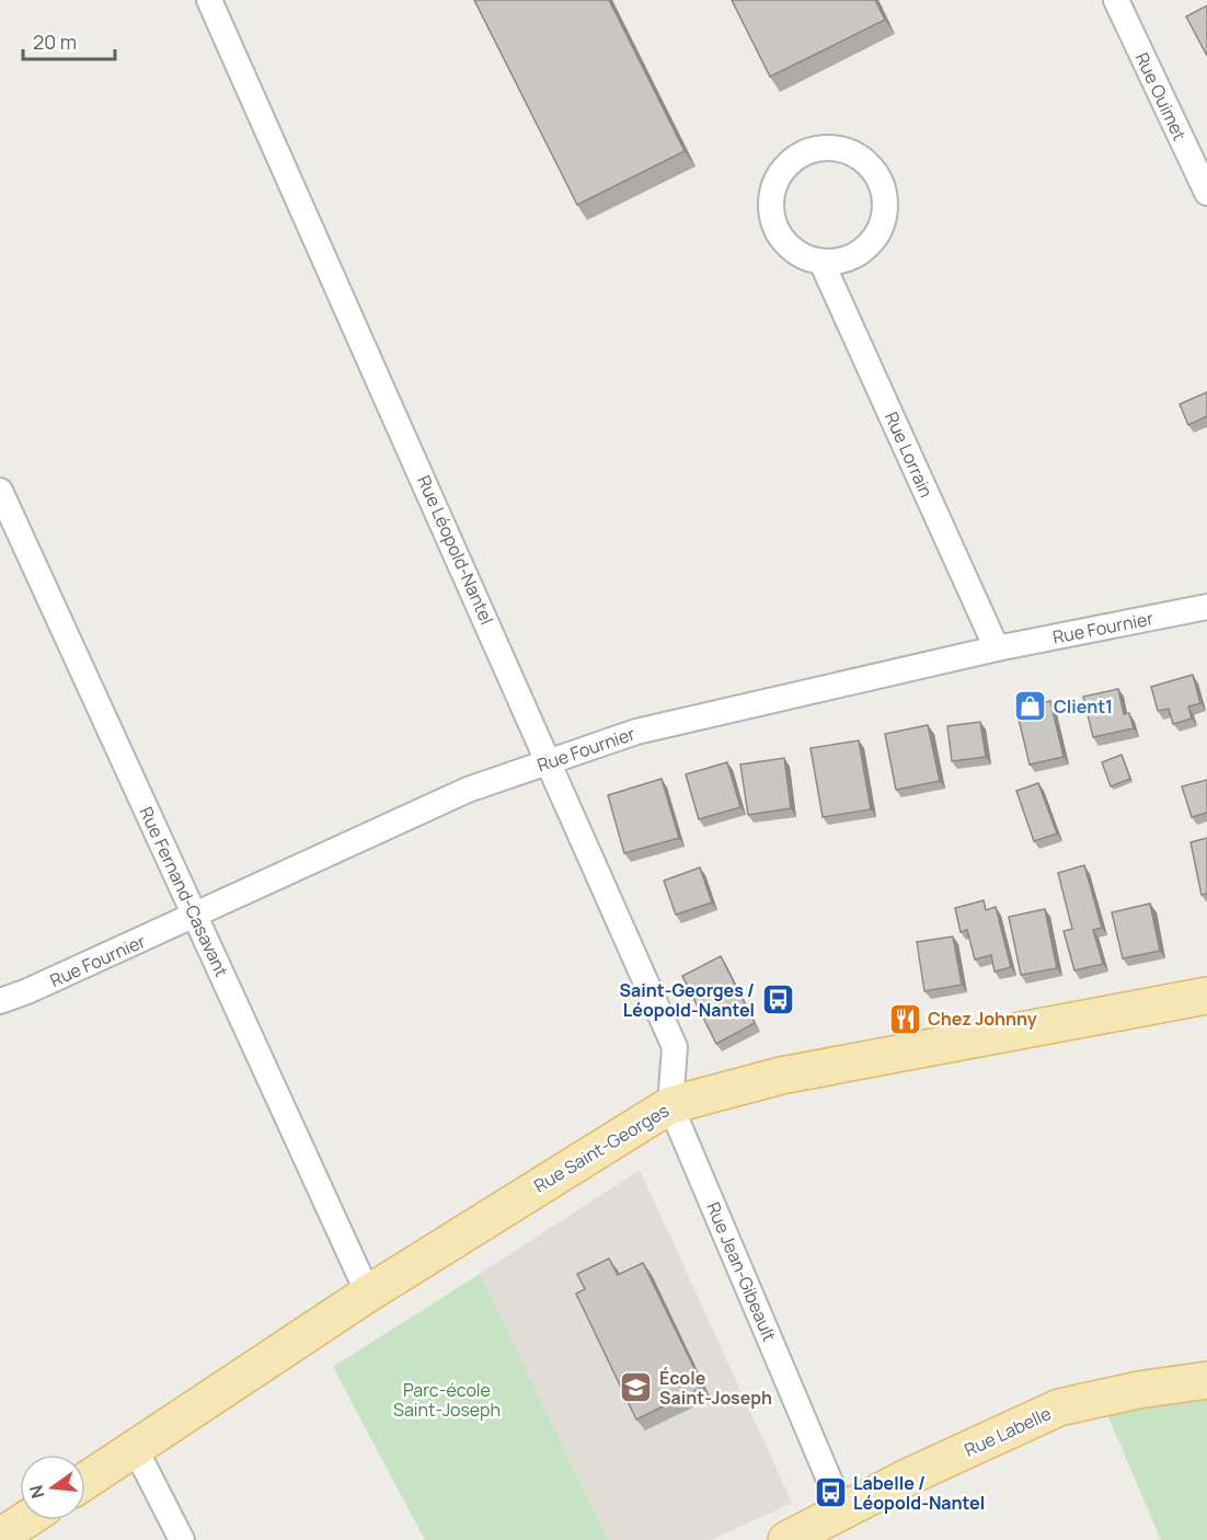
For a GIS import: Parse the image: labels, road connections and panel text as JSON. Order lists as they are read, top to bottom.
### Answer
{
  "streets": {
    "main road": ["Rue Saint-Georges", "Rue Labelle"],
    "street": [
      "Rue Ouimet",
      "Rue Lorrain",
      "Rue Léopold-Nantel",
      "Rue Fournier",
      "Rue Fernand-Casavant",
      "Rue Jean-Gibeault"
    ]
  },
  "crossings": [
    ["Rue Lorrain", "Rue Fournier"],
    ["Rue Léopold-Nantel", "Rue Fournier"],
    ["Rue Léopold-Nantel", "Rue Saint-Georges"],
    ["Rue Léopold-Nantel", "Rue Jean-Gibeault"],
    ["Rue Fournier", "Rue Fernand-Casavant"],
    ["Rue Fernand-Casavant", "Rue Saint-Georges"],
    ["Rue Saint-Georges", "Rue Jean-Gibeault"],
    ["Rue Jean-Gibeault", "Rue Labelle"]
  ],
  "parks": ["Parc-école Saint-Joseph"],
  "places": {
    "shop": ["Client1"],
    "bus stop": ["Saint-Georges / Léopold-Nantel", "Labelle / Léopold-Nantel"],
    "restaurant": ["Chez Johnny"],
    "school or university": ["École Saint-Joseph"]
  },
  "scale_bar": "20 m",
  "north": "left"
}
